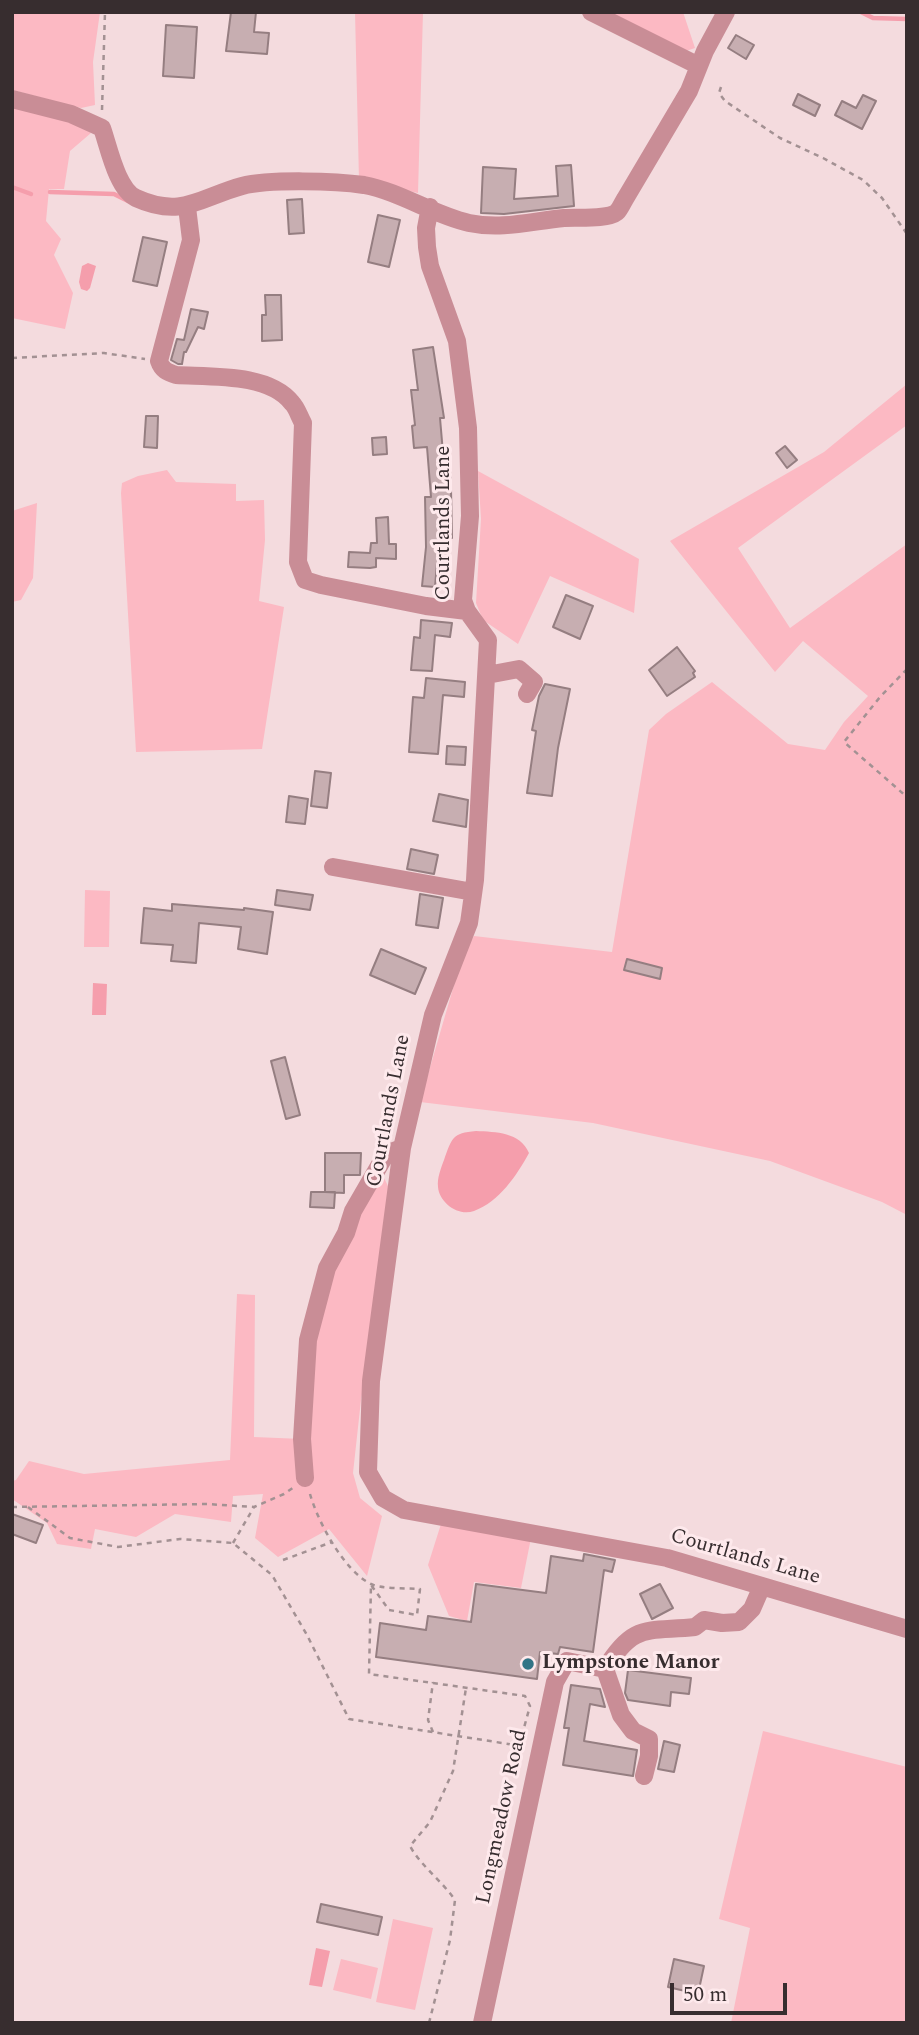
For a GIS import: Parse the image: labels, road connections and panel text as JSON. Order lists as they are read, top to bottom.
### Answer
{
  "streets": {
    "street": ["Courtlands Lane", "Longmeadow Road"]
  },
  "places": ["Lympstone Manor"],
  "scale_bar": "50 m"
}
